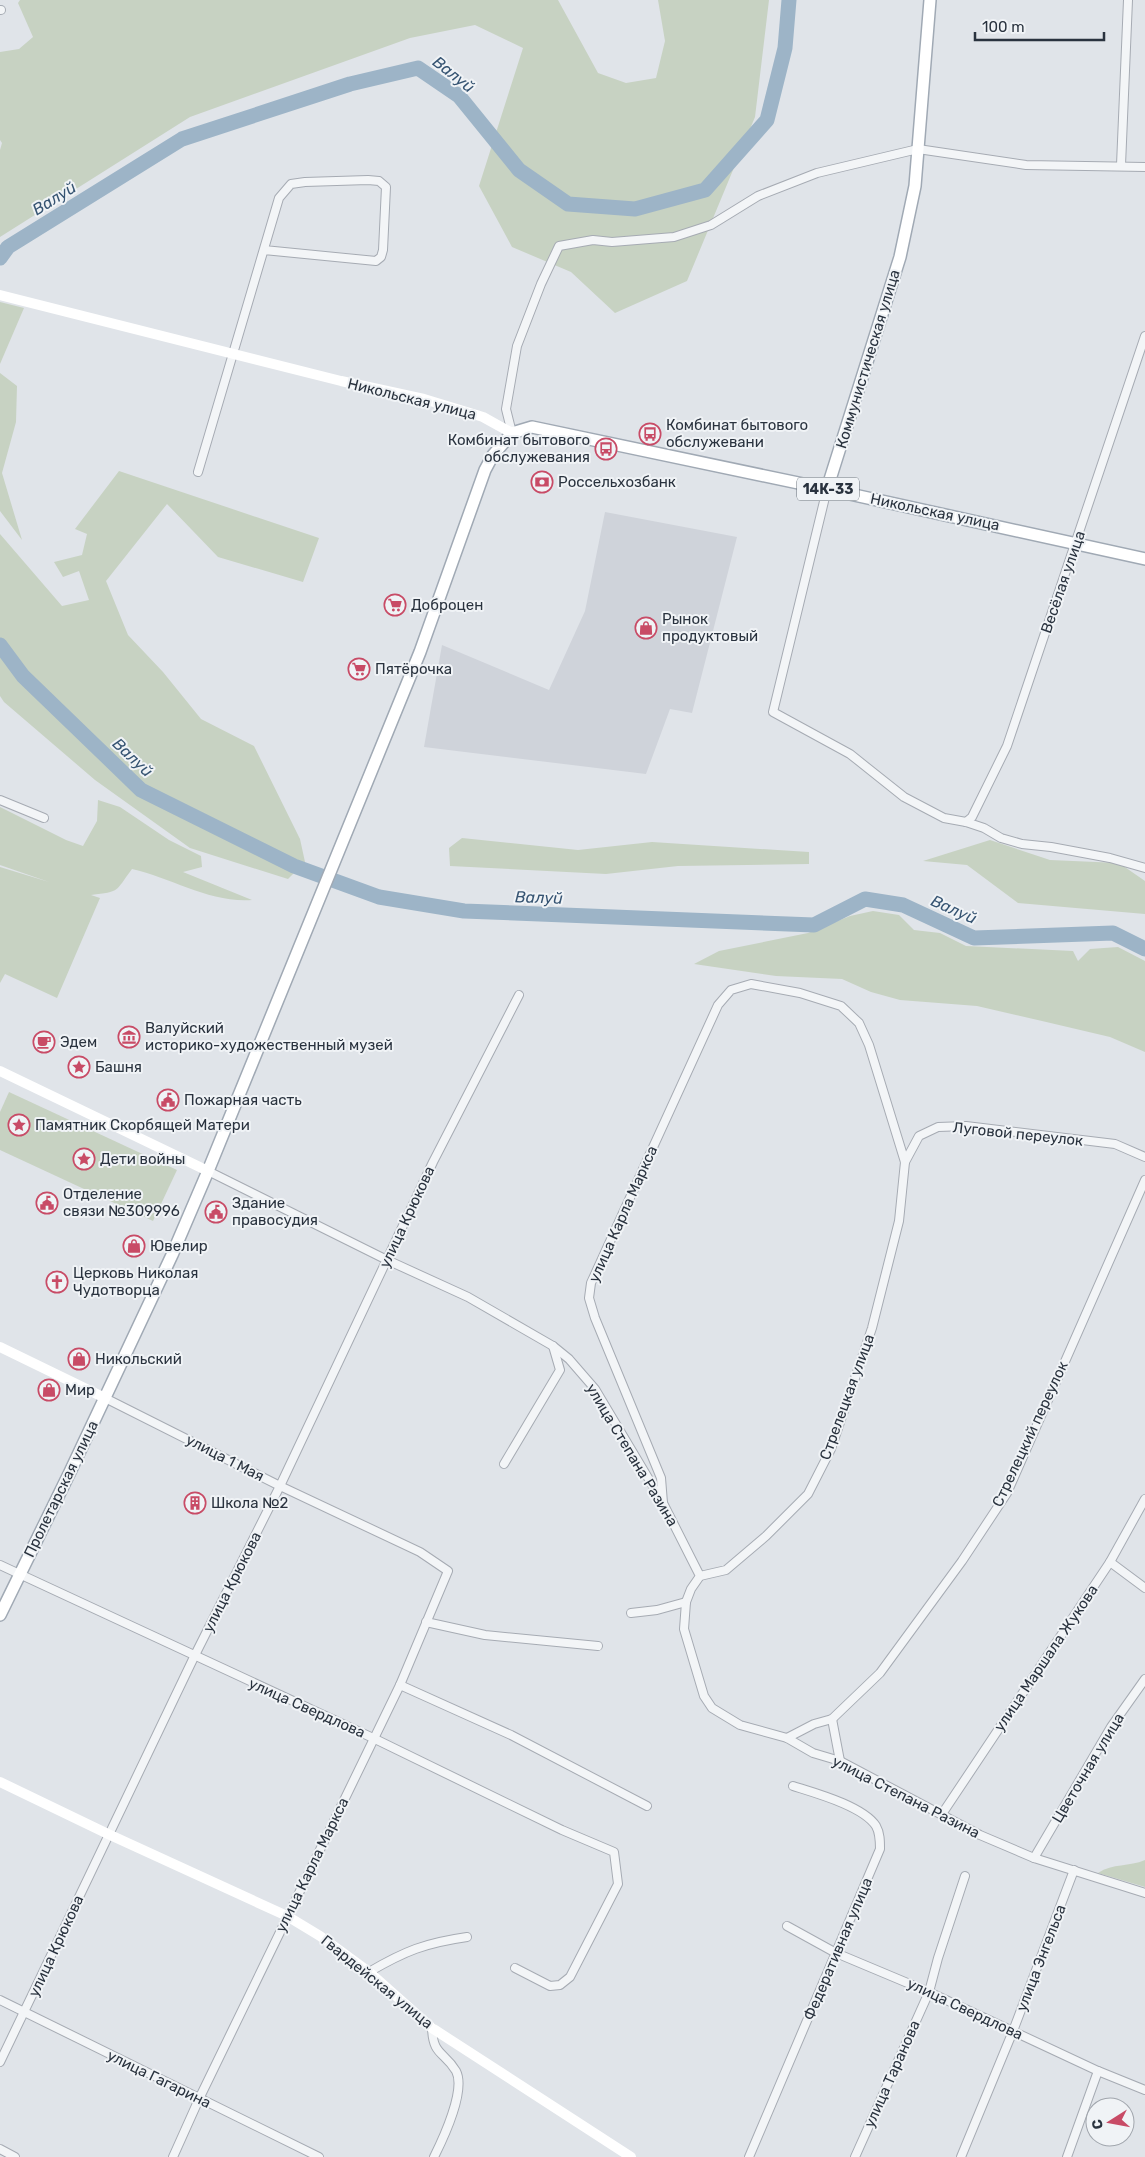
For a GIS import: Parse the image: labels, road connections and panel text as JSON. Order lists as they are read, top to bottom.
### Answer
{
  "streets": {
    "main road": [
      "Коммунистическая улица",
      "Никольская улица",
      "14К-33",
      "улица Степана Разина",
      "улица 1 Мая",
      "Пролетарская улица",
      "Гвардейская улица"
    ],
    "street": [
      "Весёлая улица",
      "Луговой переулок",
      "улица Карла Маркса",
      "улица Крюкова",
      "Стрелецкая улица",
      "Стрелецкий переулок",
      "улица Маршала Жукова",
      "улица Свердлова",
      "Цветочная улица",
      "Федеративная улица",
      "улица Энгельса",
      "улица Таранова",
      "улица Гагарина"
    ]
  },
  "crossings": [
    ["Коммунистическая улица", "Никольская улица"],
    ["Коммунистическая улица", "Весёлая улица"],
    ["Никольская улица", "Весёлая улица"],
    ["Никольская улица", "Пролетарская улица"],
    ["Луговой переулок", "улица Карла Маркса"],
    ["Луговой переулок", "Стрелецкая улица"],
    ["улица Карла Маркса", "Стрелецкая улица"],
    ["улица Карла Маркса", "улица Степана Разина"],
    ["улица Карла Маркса", "улица 1 Мая"],
    ["улица Карла Маркса", "улица Свердлова"],
    ["улица Карла Маркса", "Гвардейская улица"],
    ["улица Карла Маркса", "улица Гагарина"],
    ["улица Крюкова", "улица Степана Разина"],
    ["улица Крюкова", "улица 1 Мая"],
    ["улица Крюкова", "улица Свердлова"],
    ["улица Крюкова", "Гвардейская улица"],
    ["улица Крюкова", "улица Гагарина"],
    ["Стрелецкая улица", "улица Степана Разина"],
    ["Стрелецкий переулок", "улица Степана Разина"],
    ["улица Степана Разина", "Пролетарская улица"],
    ["улица Степана Разина", "улица Маршала Жукова"],
    ["улица Степана Разина", "Цветочная улица"],
    ["улица Степана Разина", "улица Энгельса"],
    ["улица 1 Мая", "Пролетарская улица"],
    ["Пролетарская улица", "улица Свердлова"],
    ["улица Свердлова", "Федеративная улица"],
    ["улица Свердлова", "улица Энгельса"],
    ["улица Свердлова", "улица Таранова"]
  ],
  "water": ["Валуй"],
  "places": {
    "bus stop": ["Комбинат бытового обслужевани", "Комбинат бытового обслужевания"],
    "bank": ["Россельхозбанк"],
    "supermarket": ["Доброцен", "Пятёрочка"],
    "shop": [
      "Рынок продуктовый",
      "Ювелир",
      "Никольский",
      "Мир"
    ],
    "museum": ["Валуйский историко-художественный музей"],
    "cafe": ["Эдем"],
    "place": ["Башня", "Памятник Скорбящей Матери", "Дети войны"],
    "public building": ["Пожарная часть", "Отделение связи №309996", "Здание правосудия"],
    "church": ["Церковь Николая Чудотворца"],
    "building": ["Школа №2"]
  },
  "scale_bar": "100 m",
  "north": "left"
}
